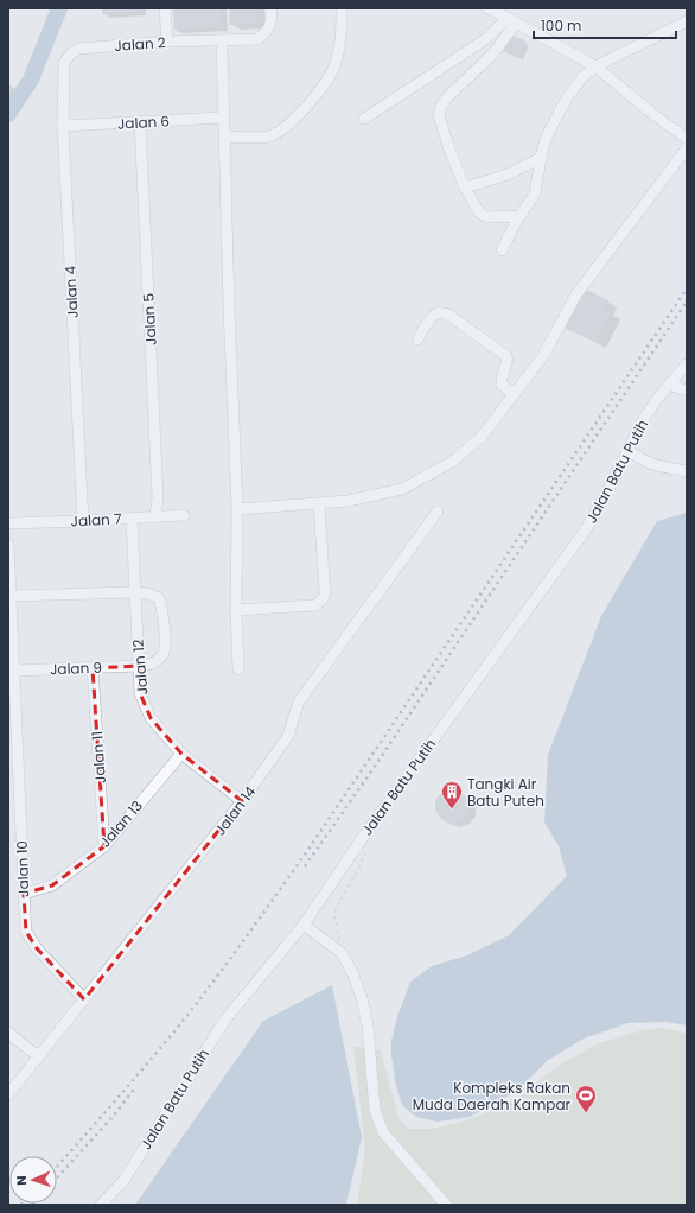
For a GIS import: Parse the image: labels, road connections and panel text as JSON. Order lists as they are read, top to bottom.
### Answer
{
  "streets": {
    "street": [
      "Jalan 2",
      "Jalan 6",
      "Jalan 4",
      "Jalan 5",
      "Jalan Batu Putih",
      "Jalan 7",
      "Jalan 12",
      "Jalan 9",
      "Jalan 11",
      "Jalan 14",
      "Jalan 13",
      "Jalan 10"
    ]
  },
  "crossings": [
    ["Jalan 2", "Jalan 4"],
    ["Jalan 6", "Jalan 4"],
    ["Jalan 6", "Jalan 5"],
    ["Jalan 4", "Jalan 7"],
    ["Jalan 5", "Jalan 7"],
    ["Jalan 7", "Jalan 12"],
    ["Jalan 12", "Jalan 9"],
    ["Jalan 12", "Jalan 14"],
    ["Jalan 12", "Jalan 13"],
    ["Jalan 9", "Jalan 11"],
    ["Jalan 9", "Jalan 10"],
    ["Jalan 11", "Jalan 13"],
    ["Jalan 14", "Jalan 10"],
    ["Jalan 13", "Jalan 10"]
  ],
  "places": {
    "building": ["Tangki Air Batu Puteh"],
    "sports": ["Kompleks Rakan Muda Daerah Kampar"]
  },
  "scale_bar": "100 m",
  "north": "left"
}
